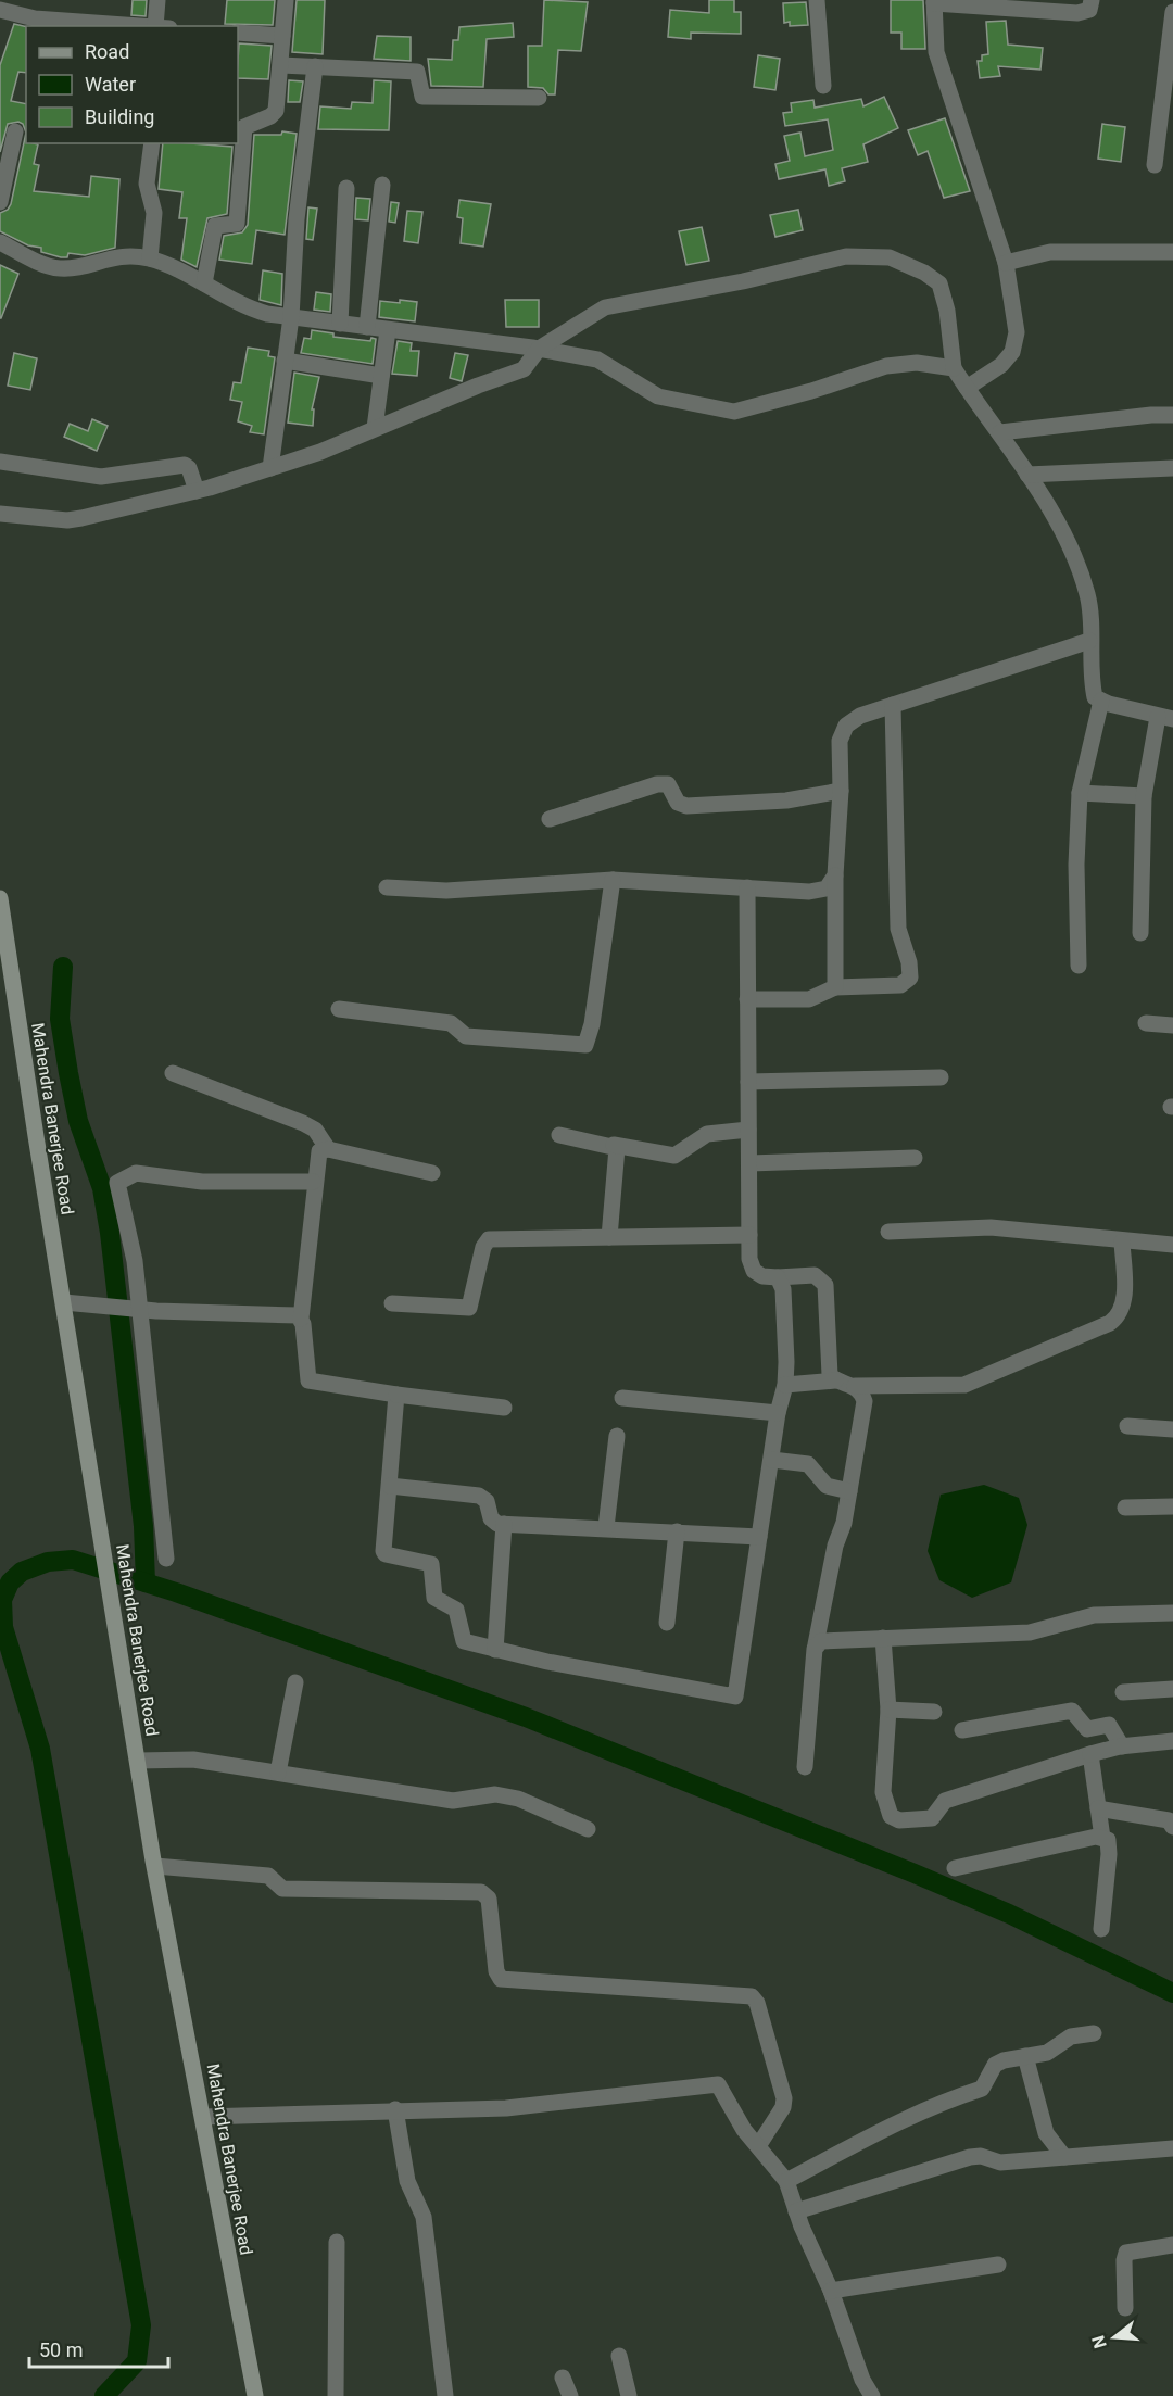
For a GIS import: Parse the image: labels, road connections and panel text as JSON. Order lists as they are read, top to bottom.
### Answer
{
  "streets": {
    "street": ["Mahendra Banerjee Road"]
  },
  "legend": ["Road", "Water", "Building"],
  "scale_bar": "50 m",
  "north": "left"
}
